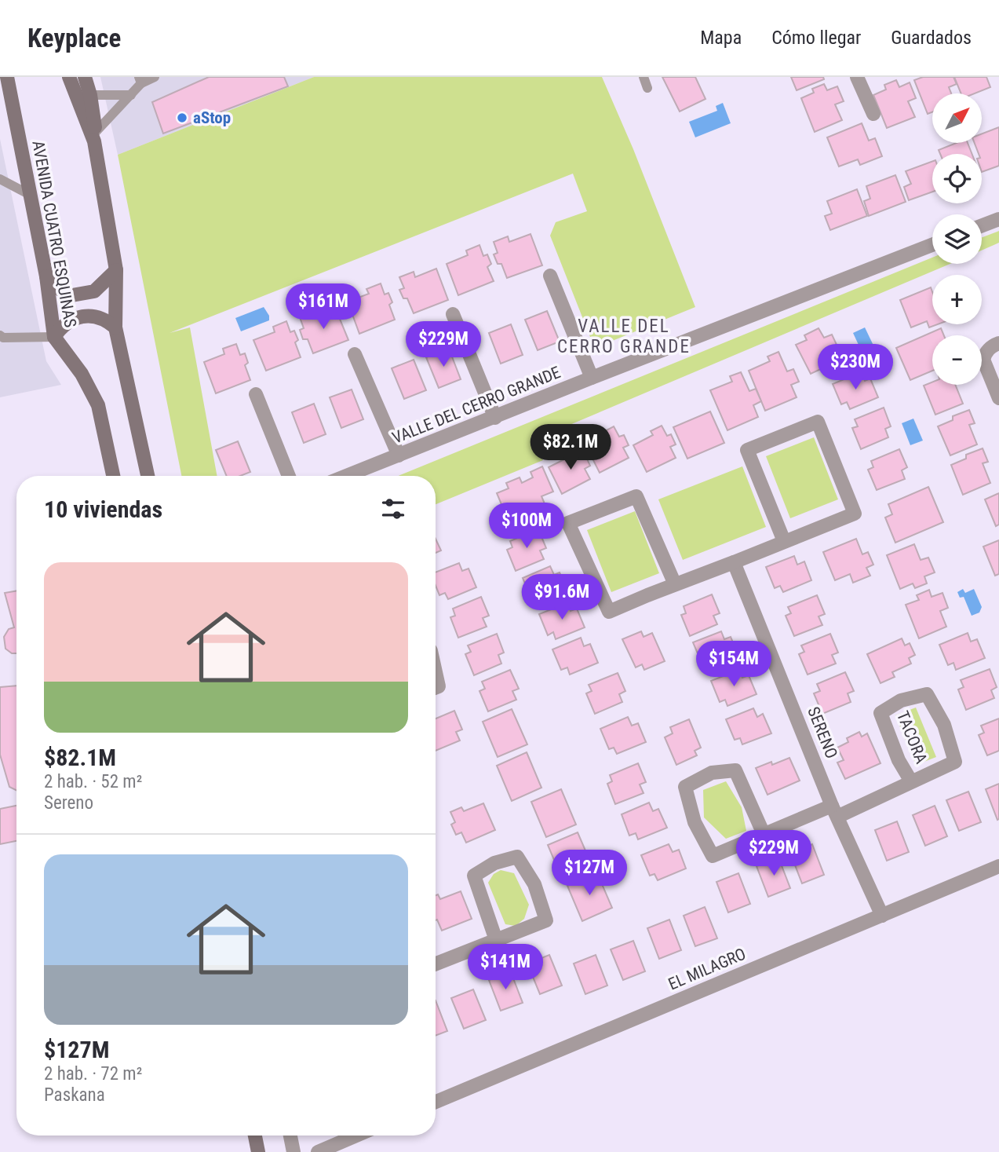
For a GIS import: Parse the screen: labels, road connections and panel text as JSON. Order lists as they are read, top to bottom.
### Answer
{
  "streets": {
    "main road": ["AVENIDA CUATRO ESQUINAS"],
    "street": [
      "VALLE DEL CERRO GRANDE",
      "SERENO",
      "TACORA",
      "EL MILAGRO"
    ]
  },
  "crossings": [
    ["SERENO", "TACORA"],
    ["SERENO", "EL MILAGRO"]
  ],
  "districts": ["VALLE DEL CERRO GRANDE"],
  "places": ["aStop"],
  "north": "top right",
  "page": {
    "header": "Keyplace",
    "nav": ["Mapa", "Cómo llegar", "Guardados"],
    "map_buttons": ["+", "−"],
    "price": [
      "$161M",
      "$229M",
      "$230M",
      "$82.1M",
      "$100M",
      "$91.6M",
      "$154M",
      "$229M",
      "$127M",
      "$141M"
    ],
    "heading": "10 viviendas",
    "list": [
      {
        "name": "$82.1M",
        "note": "2 hab. · 52 m² · Sereno"
      },
      {
        "name": "$127M",
        "note": "2 hab. · 72 m² · Paskana"
      }
    ]
  }
}
